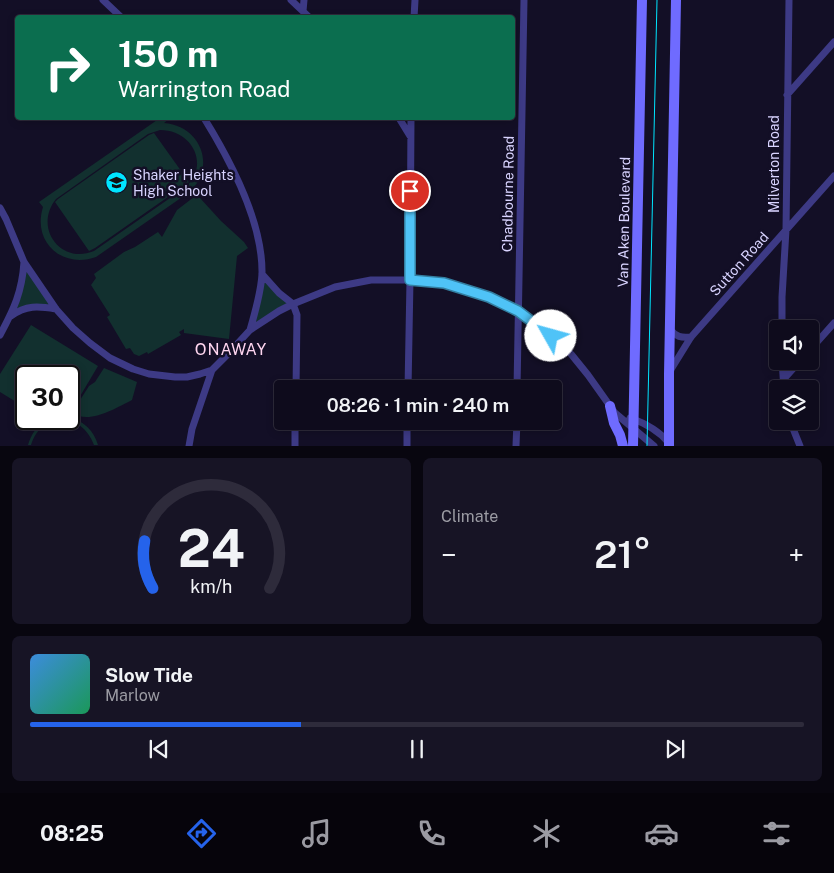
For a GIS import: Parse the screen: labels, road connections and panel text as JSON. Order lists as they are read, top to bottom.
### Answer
{
  "streets": {
    "main road": ["Van Aken Boulevard"],
    "street": ["Milverton Road", "Chadbourne Road", "Sutton Road"]
  },
  "crossings": [
    ["Milverton Road", "Sutton Road"]
  ],
  "districts": ["ONAWAY"],
  "places": {
    "school or university": ["Shaker Heights High School"]
  },
  "page": {
    "turn": ["150 m", "Warrington Road"],
    "limit": "30",
    "trip": "08:26 · 1 min · 240 m",
    "tile": "Climate",
    "heat": ["−", "21°", "+"],
    "song": ["Slow Tide", "Marlow"],
    "tabs": "08:25",
    "gauge": ["24", "km/h"]
  }
}
